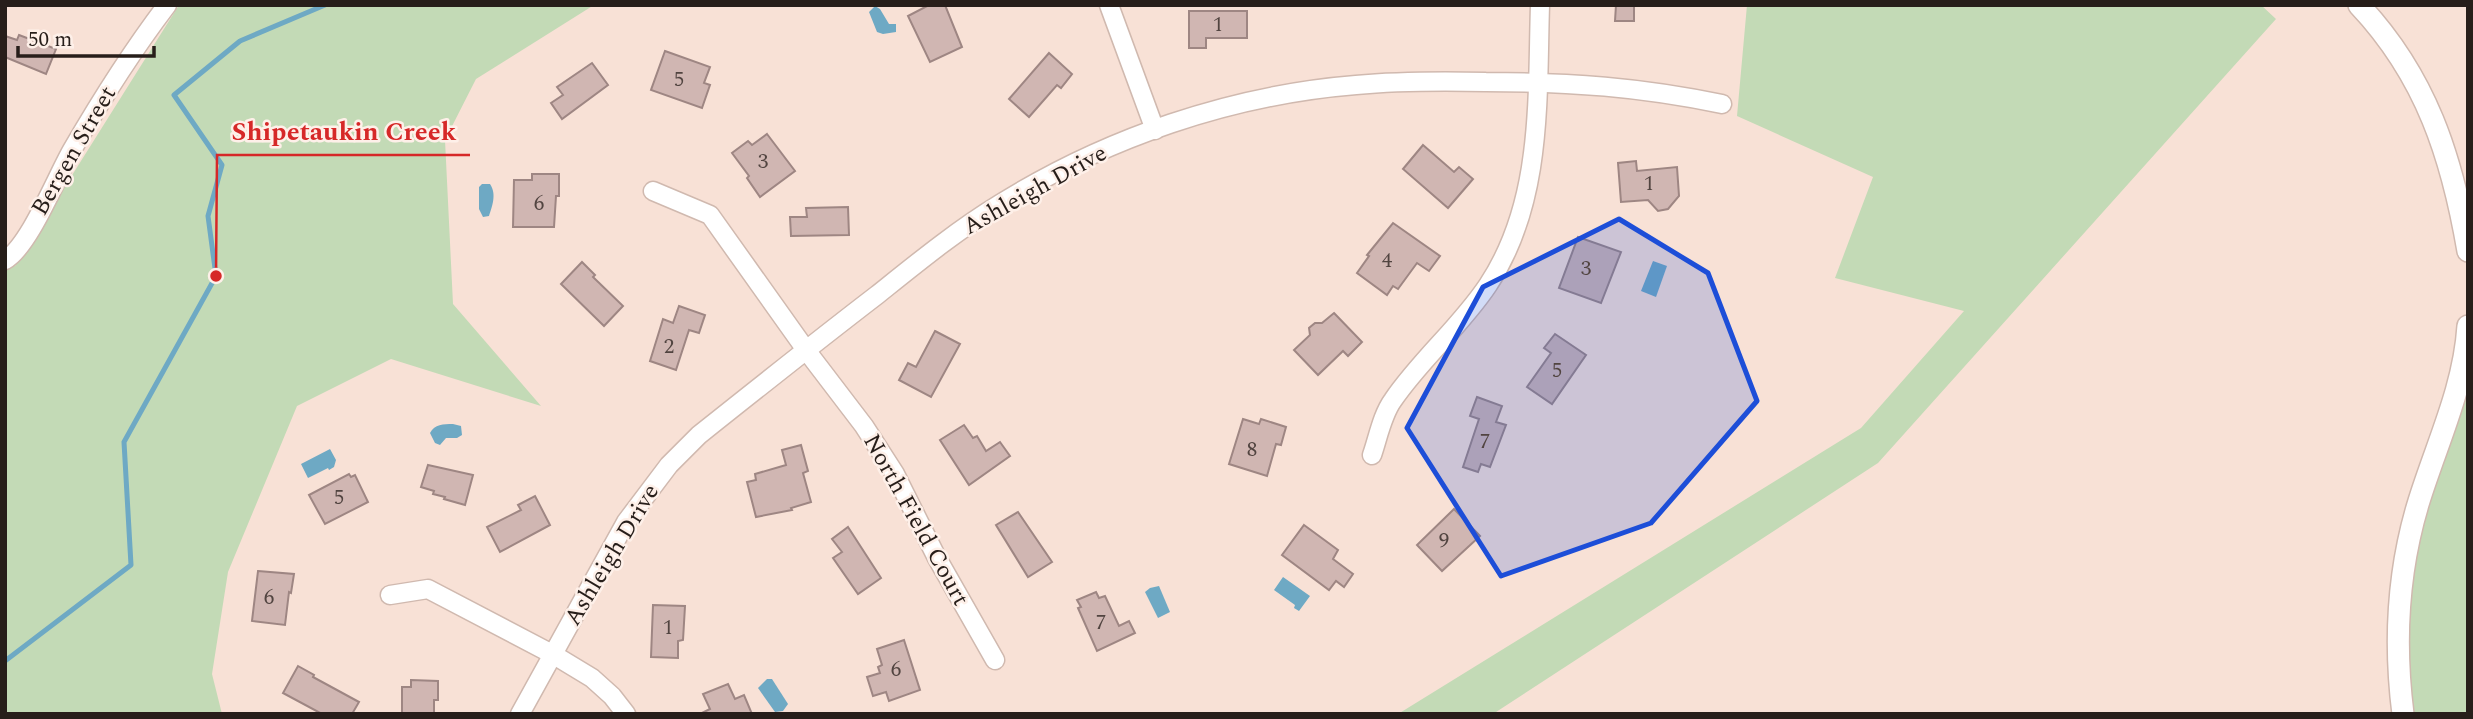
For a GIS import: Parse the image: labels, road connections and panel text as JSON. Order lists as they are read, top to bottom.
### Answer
{
  "streets": {
    "street": ["Bergen Street", "Ashleigh Drive", "North Field Court"]
  },
  "crossings": [
    ["Ashleigh Drive", "North Field Court"]
  ],
  "places": ["Shipetaukin Creek"],
  "house_numbers": [
    "1",
    "5",
    "3",
    "1",
    "6",
    "4",
    "3",
    "2",
    "5",
    "7",
    "8",
    "5",
    "9",
    "6",
    "7",
    "1",
    "6"
  ],
  "scale_bar": "50 m"
}
